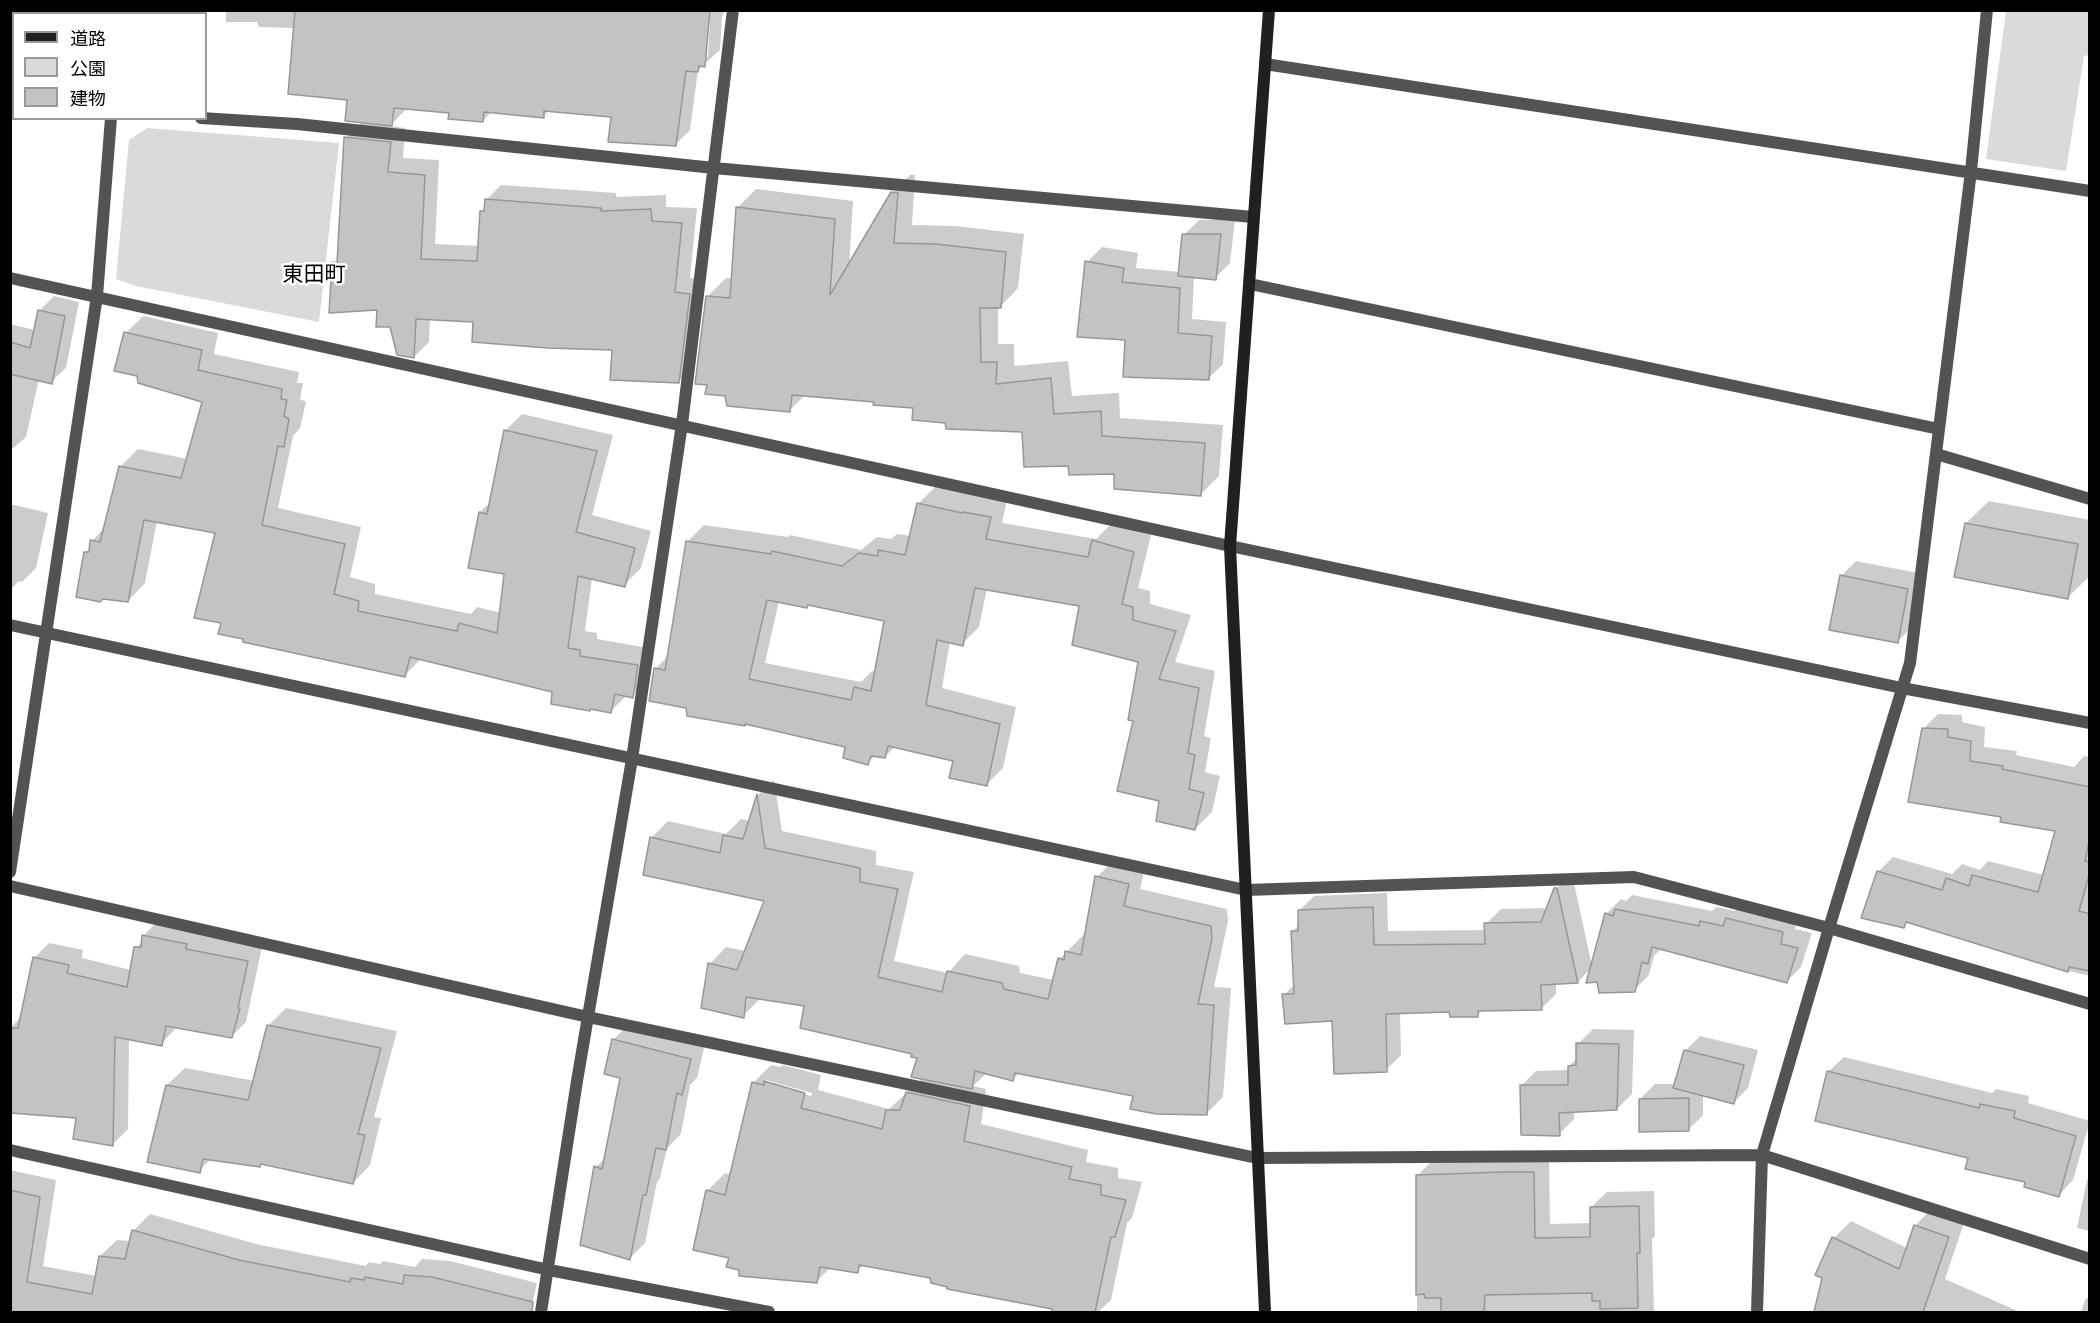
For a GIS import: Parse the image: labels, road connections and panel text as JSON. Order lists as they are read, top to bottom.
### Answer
{
  "districts": ["東田町"],
  "legend": ["道路", "公園", "建物"]
}
